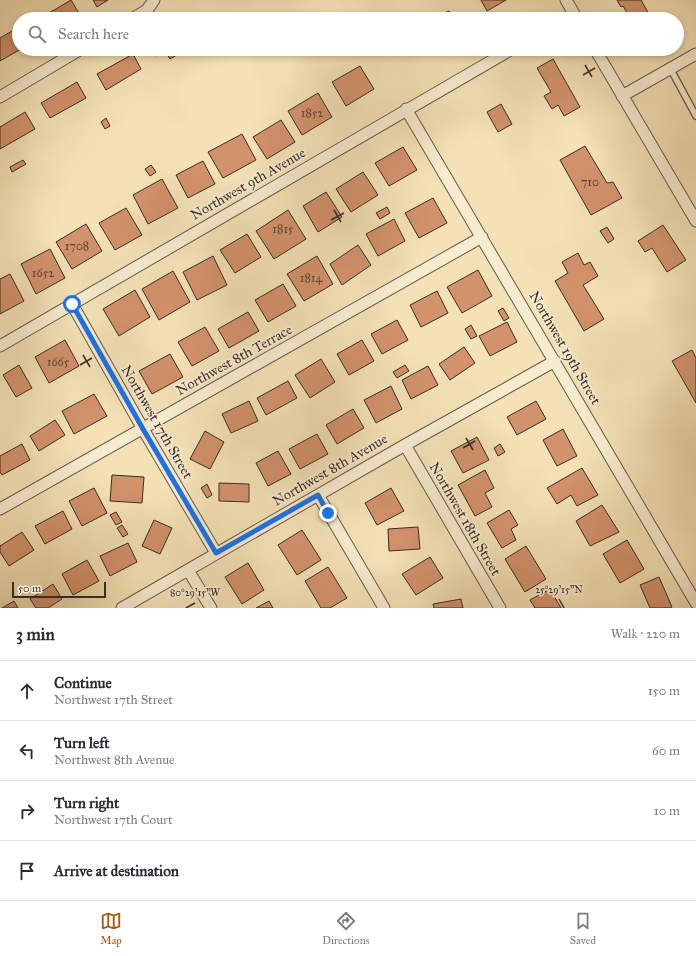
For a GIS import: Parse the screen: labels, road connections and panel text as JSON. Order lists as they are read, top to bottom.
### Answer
{
  "streets": {
    "street": [
      "Northwest 9th Avenue",
      "Northwest 19th Street",
      "Northwest 8th Terrace",
      "Northwest 17th Street",
      "Northwest 8th Avenue",
      "Northwest 18th Street"
    ]
  },
  "crossings": [
    ["Northwest 9th Avenue", "Northwest 19th Street"],
    ["Northwest 9th Avenue", "Northwest 17th Street"],
    ["Northwest 19th Street", "Northwest 8th Terrace"],
    ["Northwest 19th Street", "Northwest 8th Avenue"],
    ["Northwest 8th Terrace", "Northwest 17th Street"],
    ["Northwest 17th Street", "Northwest 8th Avenue"],
    ["Northwest 8th Avenue", "Northwest 18th Street"]
  ],
  "house_numbers": [
    "1852",
    "710",
    "1815",
    "1708",
    "1652",
    "1814",
    "1665"
  ],
  "scale_bar": "50 m",
  "page": {
    "search": "Search here",
    "scale": "50 m",
    "heading": ["3 min", "Walk · 220 m"],
    "list": [
      ["Continue", "Northwest 17th Street", "150 m"],
      ["Turn left", "Northwest 8th Avenue", "60 m"],
      ["Turn right", "Northwest 17th Court", "10 m"],
      "Arrive at destination"
    ],
    "nav": ["Map", "Directions", "Saved"]
  },
  "coordinates": ["25°29'15\"N", "80°29'15\"W"]
}
